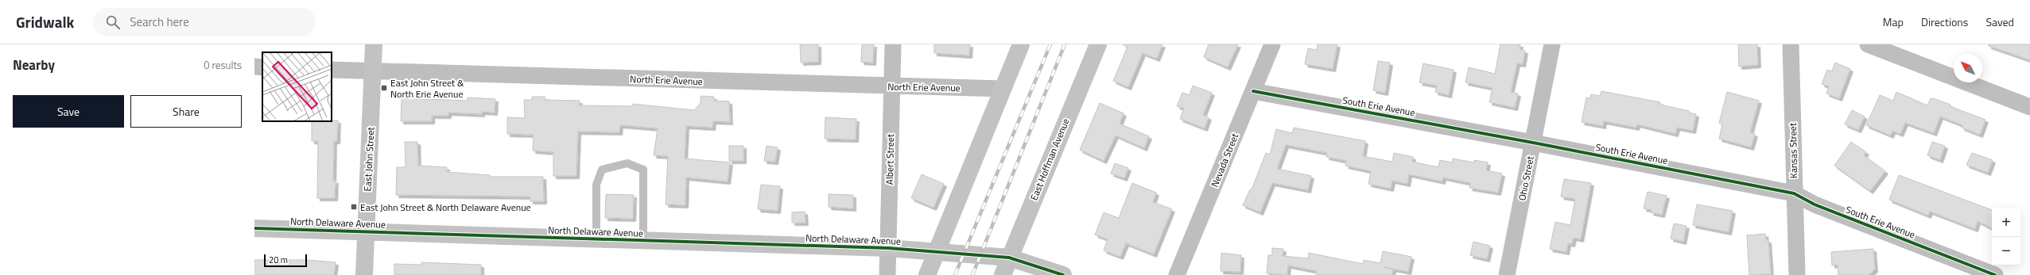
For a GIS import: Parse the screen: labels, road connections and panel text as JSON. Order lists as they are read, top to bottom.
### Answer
{
  "streets": {
    "street": [
      "North Erie Avenue",
      "South Erie Avenue",
      "Kansas Street",
      "East John Street",
      "Albert Street",
      "East Hoffman Avenue",
      "Nevada Street",
      "Ohio Street",
      "North Delaware Avenue"
    ]
  },
  "crossings": [
    ["North Erie Avenue", "East John Street"],
    ["North Erie Avenue", "Albert Street"],
    ["South Erie Avenue", "Kansas Street"],
    ["South Erie Avenue", "Nevada Street"],
    ["South Erie Avenue", "Ohio Street"],
    ["East John Street", "North Delaware Avenue"],
    ["Albert Street", "North Delaware Avenue"],
    ["East Hoffman Avenue", "North Delaware Avenue"]
  ],
  "places": {
    "transit": ["East John Street & North Erie Avenue", "East John Street & North Delaware Avenue"]
  },
  "scale_bar": "20 m",
  "north": "top left",
  "page": {
    "header": "Gridwalk",
    "search": "Search here",
    "nav": ["Map", "Directions", "Saved"],
    "heading": ["Nearby", "0 results"],
    "buttons": ["Save", "Share"],
    "map_buttons": ["+", "−"],
    "scale": "20 m"
  }
}
